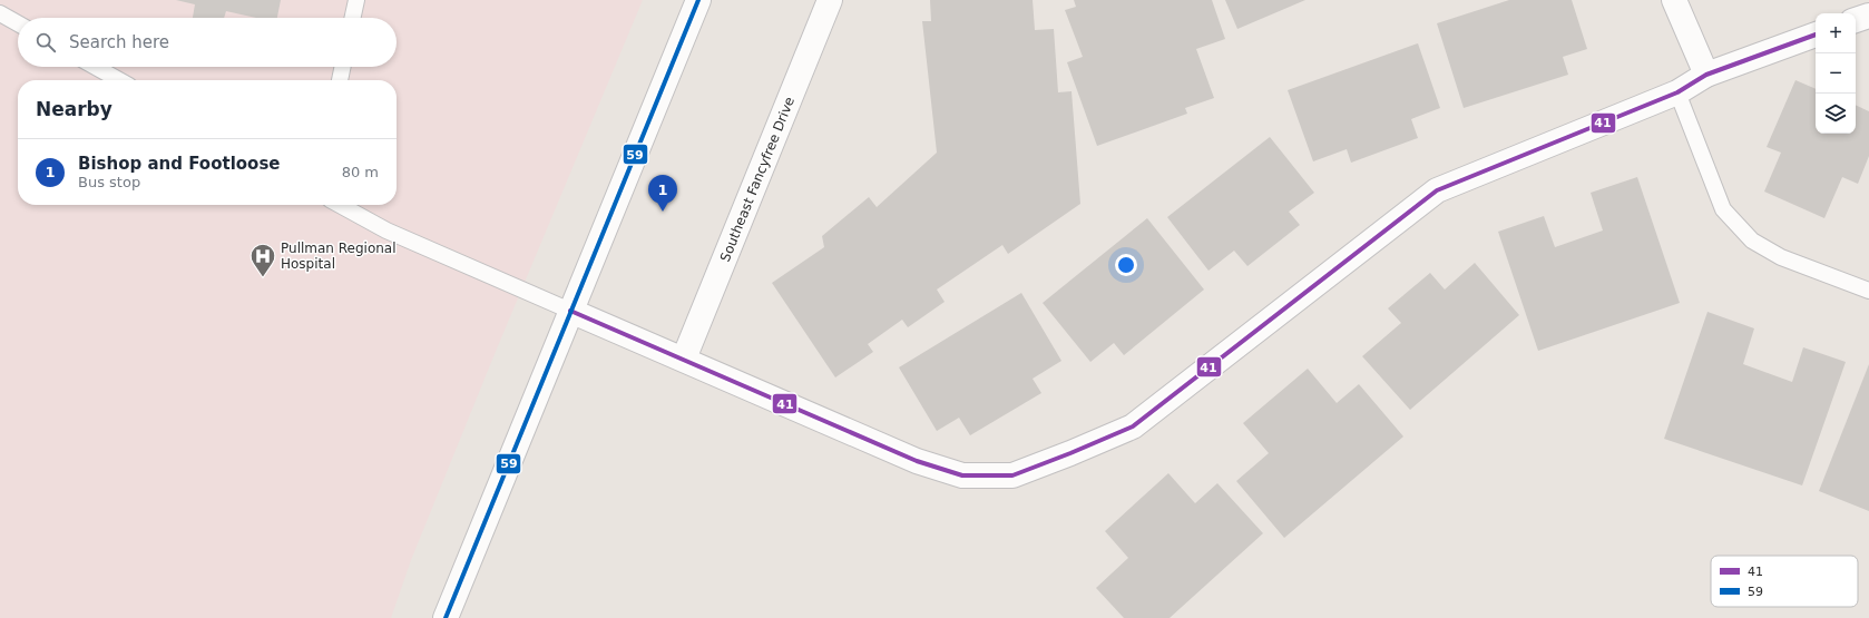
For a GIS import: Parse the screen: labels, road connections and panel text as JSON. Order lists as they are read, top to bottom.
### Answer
{
  "streets": {
    "street": ["Southeast Fancyfree Drive"]
  },
  "places": {
    "hospital": ["Pullman Regional Hospital"]
  },
  "lines": ["transit line 59", "transit line 41"],
  "legend": ["41", "59"],
  "page": {
    "map_buttons": ["+", "−"],
    "search": "Search here",
    "heading": "Nearby",
    "list": [
      {
        "mark": "1",
        "name": "Bishop and Footloose",
        "note": "Bus stop",
        "value": "80 m"
      }
    ],
    "pins": "1"
  }
}
